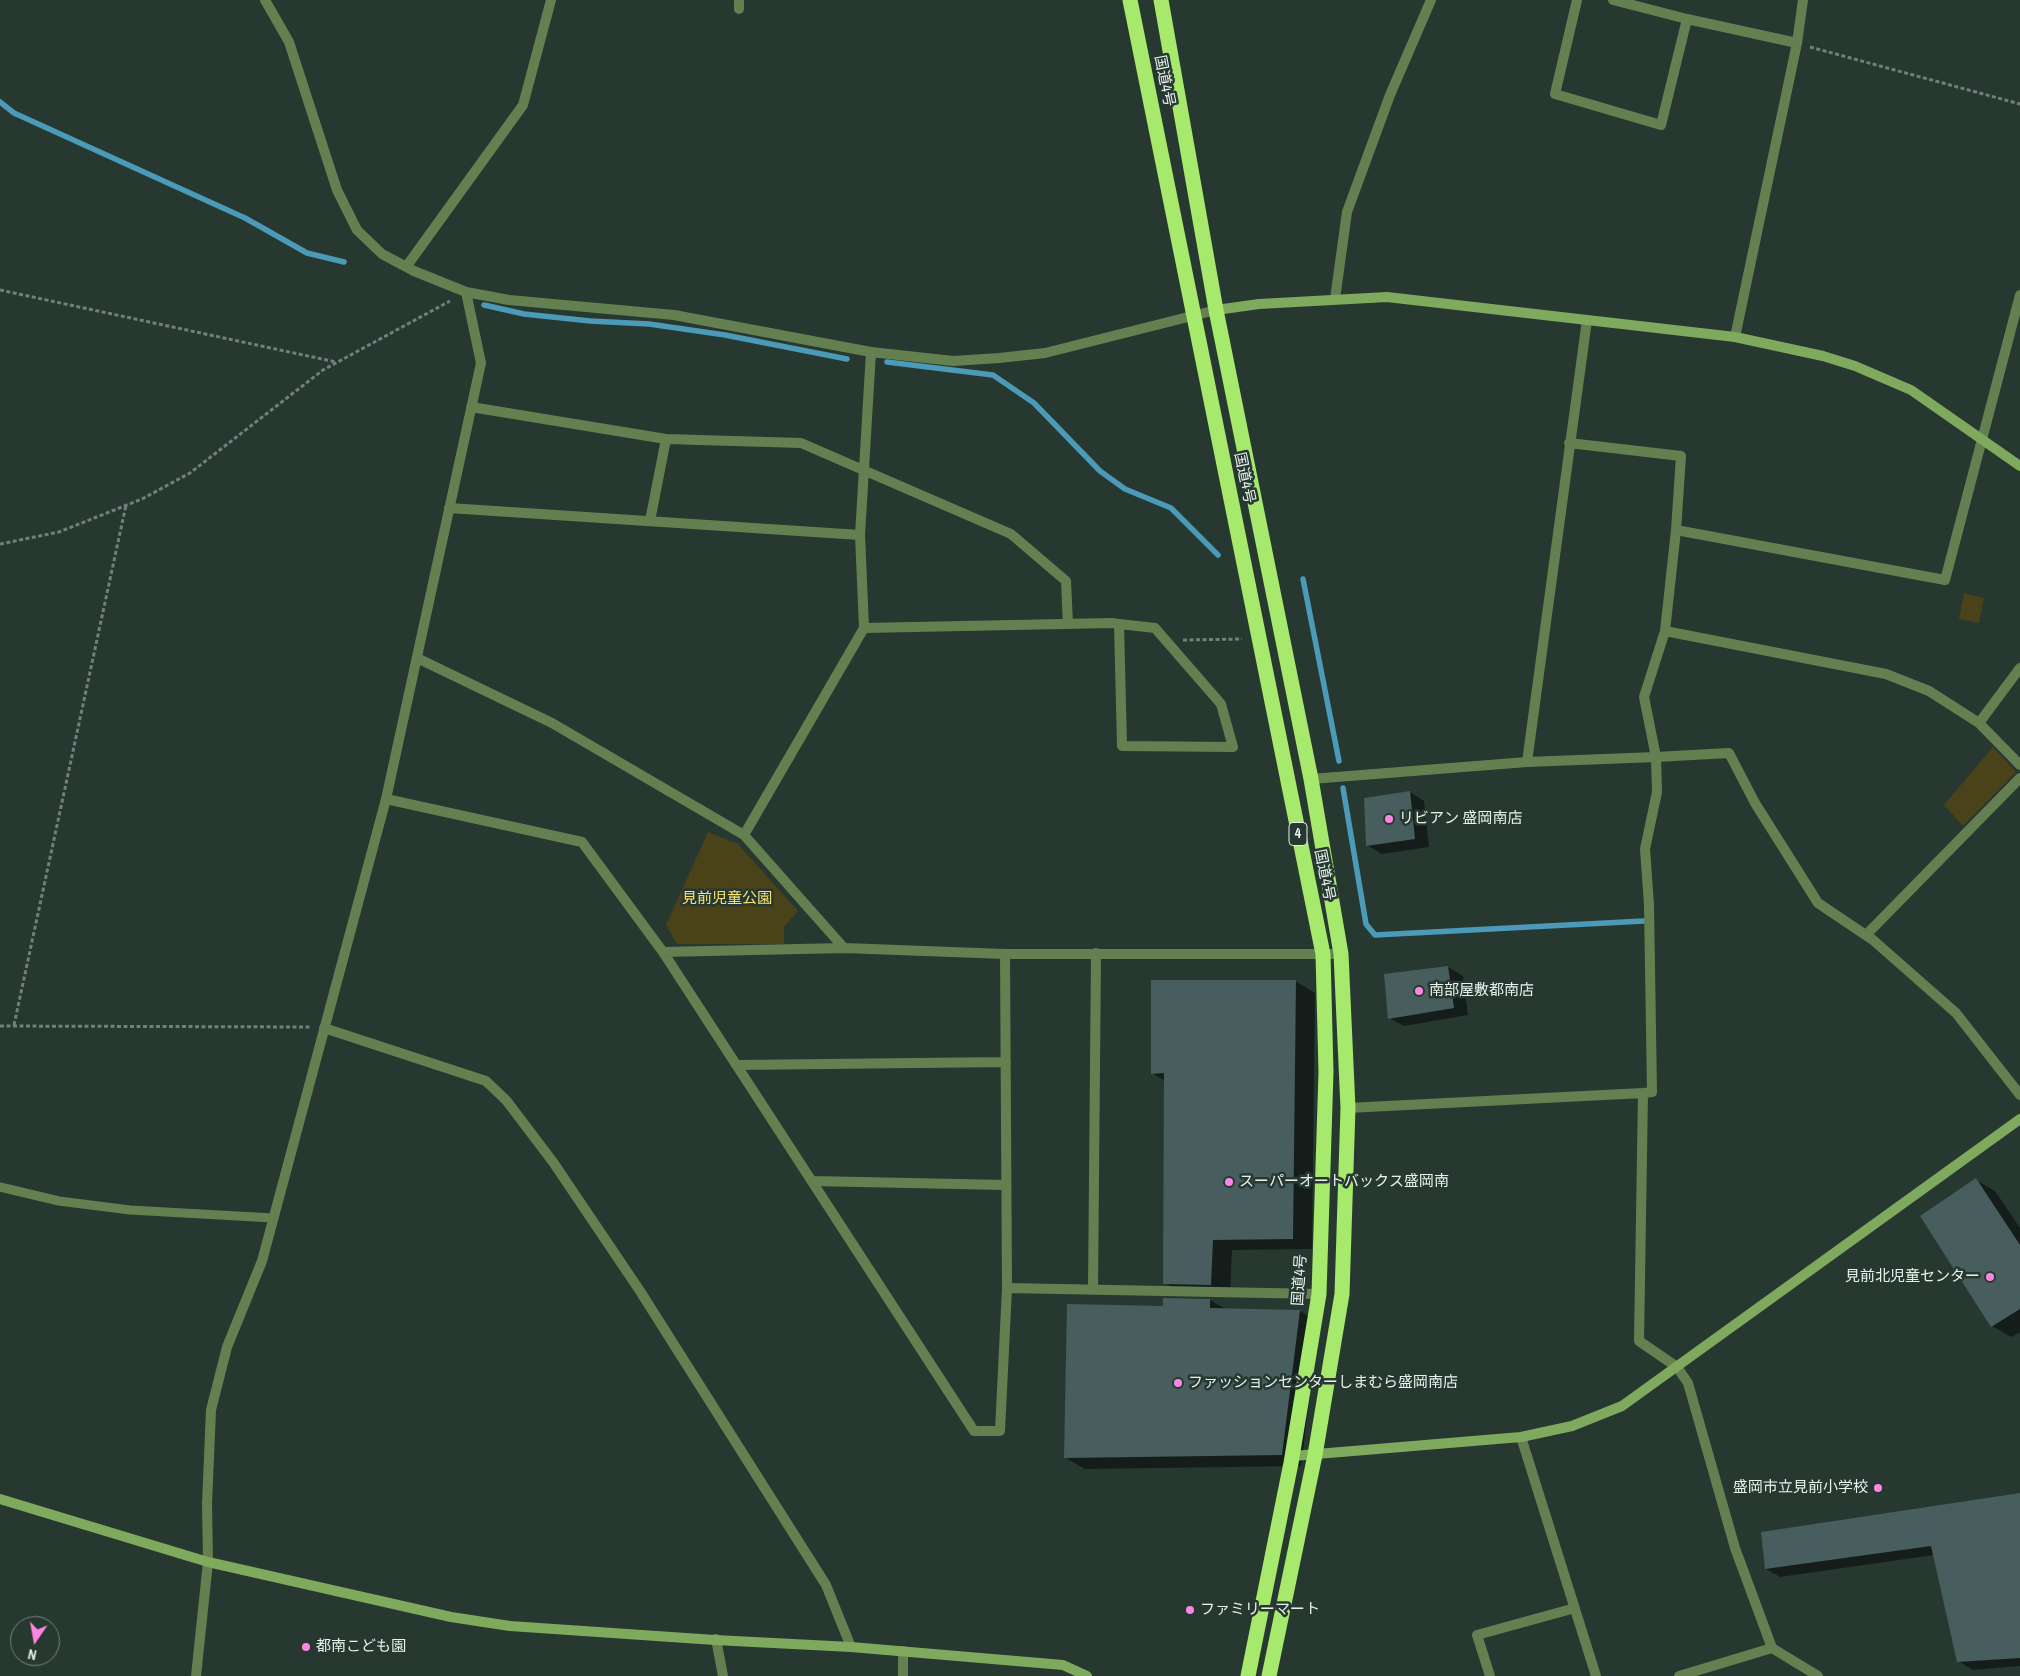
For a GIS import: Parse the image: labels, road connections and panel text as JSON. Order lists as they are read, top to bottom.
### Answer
{
  "streets": {
    "highway": ["国道4号", "4"]
  },
  "parks": ["見前児童公園"],
  "places": [
    "リビアン 盛岡南店",
    "南部屋敷都南店",
    "スーパーオートバックス盛岡南",
    "見前北児童センター",
    "ファッションセンターしまむら盛岡南店",
    "盛岡市立見前小学校",
    "ファミリーマート",
    "都南こども園"
  ],
  "north": "bottom"
}
